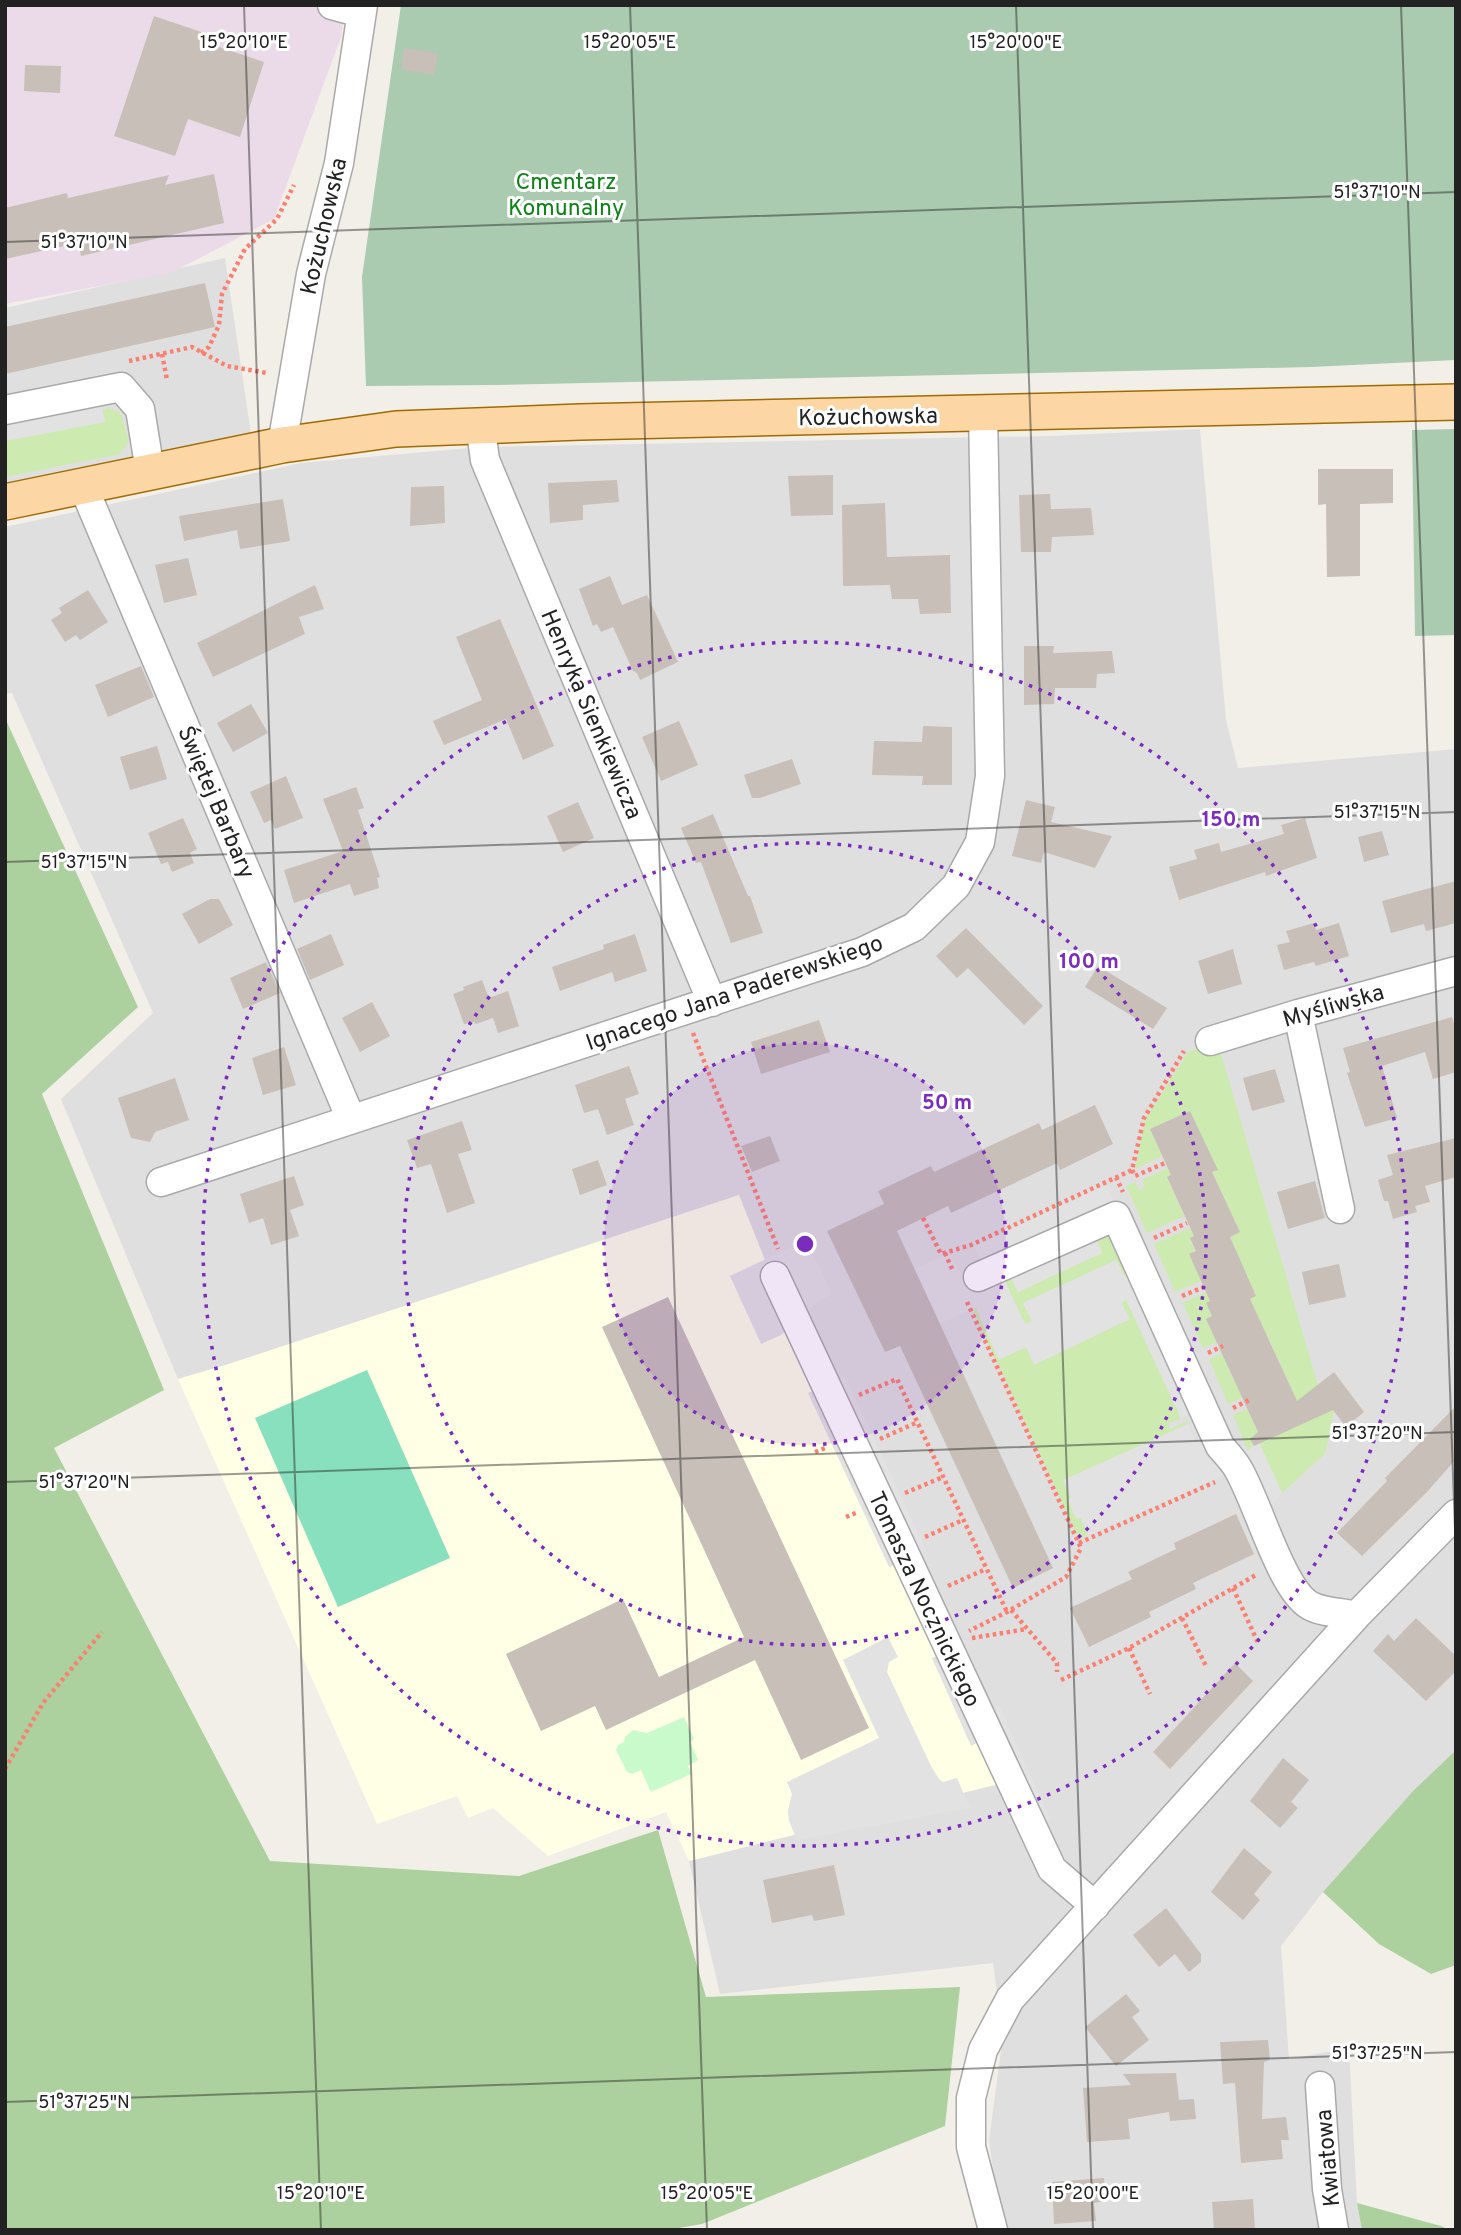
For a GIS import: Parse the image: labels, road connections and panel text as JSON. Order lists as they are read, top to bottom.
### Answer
{
  "streets": {
    "main road": ["Kożuchowska"],
    "street": [
      "Henryka Sienkiewicza",
      "Świętej Barbary",
      "Ignacego Jana Paderewskiego",
      "Myśliwska",
      "Tomasza Nocznickiego",
      "Kwiatowa"
    ]
  },
  "crossings": [
    ["Kożuchowska", "Henryka Sienkiewicza"],
    ["Kożuchowska", "Świętej Barbary"],
    ["Kożuchowska", "Ignacego Jana Paderewskiego"],
    ["Henryka Sienkiewicza", "Ignacego Jana Paderewskiego"],
    ["Świętej Barbary", "Ignacego Jana Paderewskiego"]
  ],
  "parks": ["Cmentarz Komunalny"],
  "coordinates": [
    "15°20'10\"E",
    "15°20'05\"E",
    "15°20'00\"E",
    "51°37'10\"N",
    "51°37'15\"N",
    "51°37'20\"N",
    "51°37'25\"N"
  ],
  "rings": ["150 m", "100 m", "50 m"]
}
